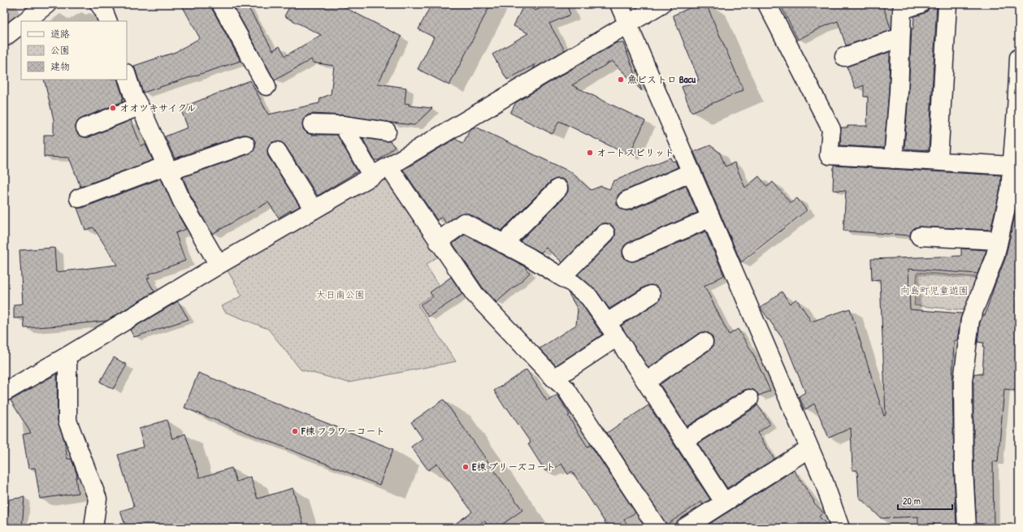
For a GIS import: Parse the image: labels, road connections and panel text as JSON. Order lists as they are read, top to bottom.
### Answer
{
  "parks": ["向島町児童遊園", "大日南公園"],
  "places": [
    "魚ビストロ Bacu",
    "オオツキサイクル",
    "オートスピリット",
    "F棟 フラワーコート",
    "E棟 ブリーズコート"
  ],
  "legend": ["道路", "公園", "建物"],
  "scale_bar": "20 m"
}
